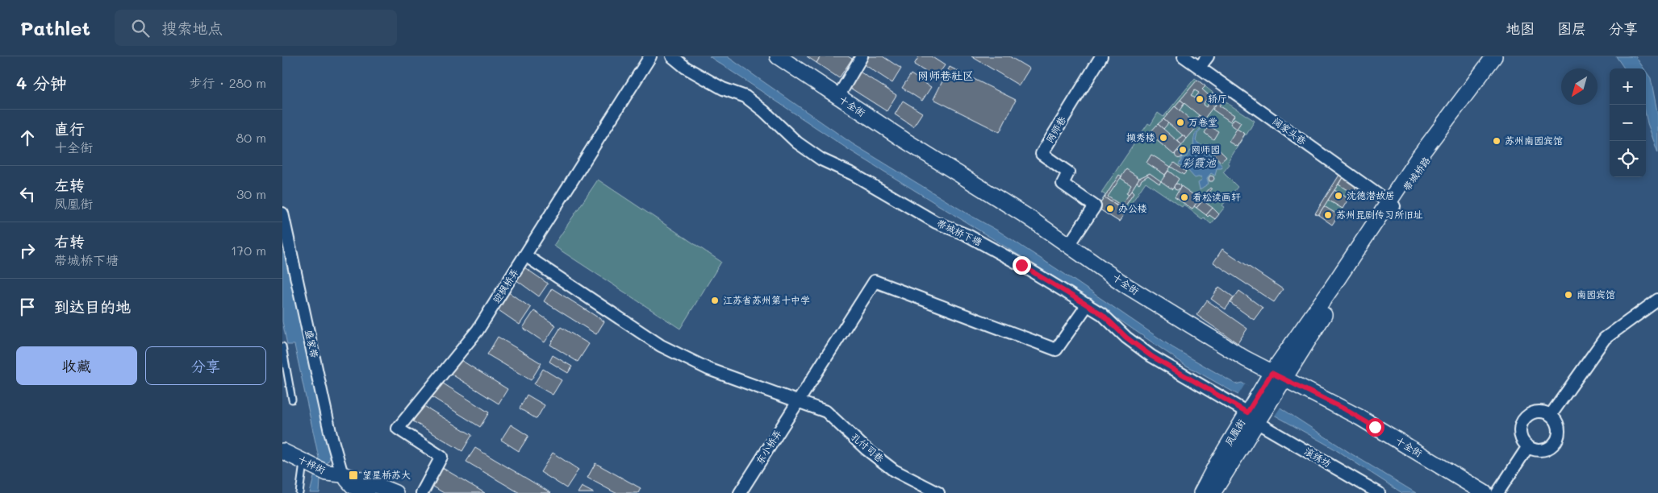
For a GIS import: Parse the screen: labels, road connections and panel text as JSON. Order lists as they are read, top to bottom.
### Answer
{
  "streets": {
    "main road": [
      "十全街",
      "带城桥路",
      "凤凰街",
      "十梓街"
    ],
    "street": [
      "网师巷",
      "阔家头巷",
      "带城桥下塘",
      "迎枫桥弄",
      "盛家带",
      "东小桥弄",
      "孔付司巷",
      "滚绣坊"
    ]
  },
  "crossings": [
    ["十全街", "网师巷"],
    ["十全街", "带城桥路"],
    ["十全街", "凤凰街"],
    ["阔家头巷", "带城桥路"],
    ["带城桥路", "凤凰街"],
    ["带城桥下塘", "凤凰街"],
    ["带城桥下塘", "东小桥弄"],
    ["带城桥下塘", "滚绣坊"],
    ["迎枫桥弄", "孔付司巷"],
    ["盛家带", "十梓街"],
    ["凤凰街", "滚绣坊"],
    ["东小桥弄", "孔付司巷"]
  ],
  "districts": ["网师巷社区"],
  "water": ["彩霞池"],
  "places": {
    "other": [
      "轿厅",
      "万卷堂",
      "撷秀楼",
      "苏州南园宾馆",
      "网师园",
      "沈德潜故居",
      "看松读画轩",
      "办公楼",
      "苏州昆剧传习所旧址",
      "南园宾馆",
      "江苏省苏州第十中学"
    ],
    "transit": ["望星桥苏大"]
  },
  "north": "bottom left",
  "page": {
    "header": "Pathlet",
    "search": "搜索地点",
    "nav": ["地图", "图层", "分享"],
    "heading": ["4 分钟", "步行 · 280 m"],
    "map_buttons": ["+", "−"],
    "list": [
      ["直行", "十全街", "80 m"],
      ["左转", "凤凰街", "30 m"],
      ["右转", "带城桥下塘", "170 m"],
      "到达目的地"
    ],
    "buttons": ["收藏", "分享"]
  }
}
